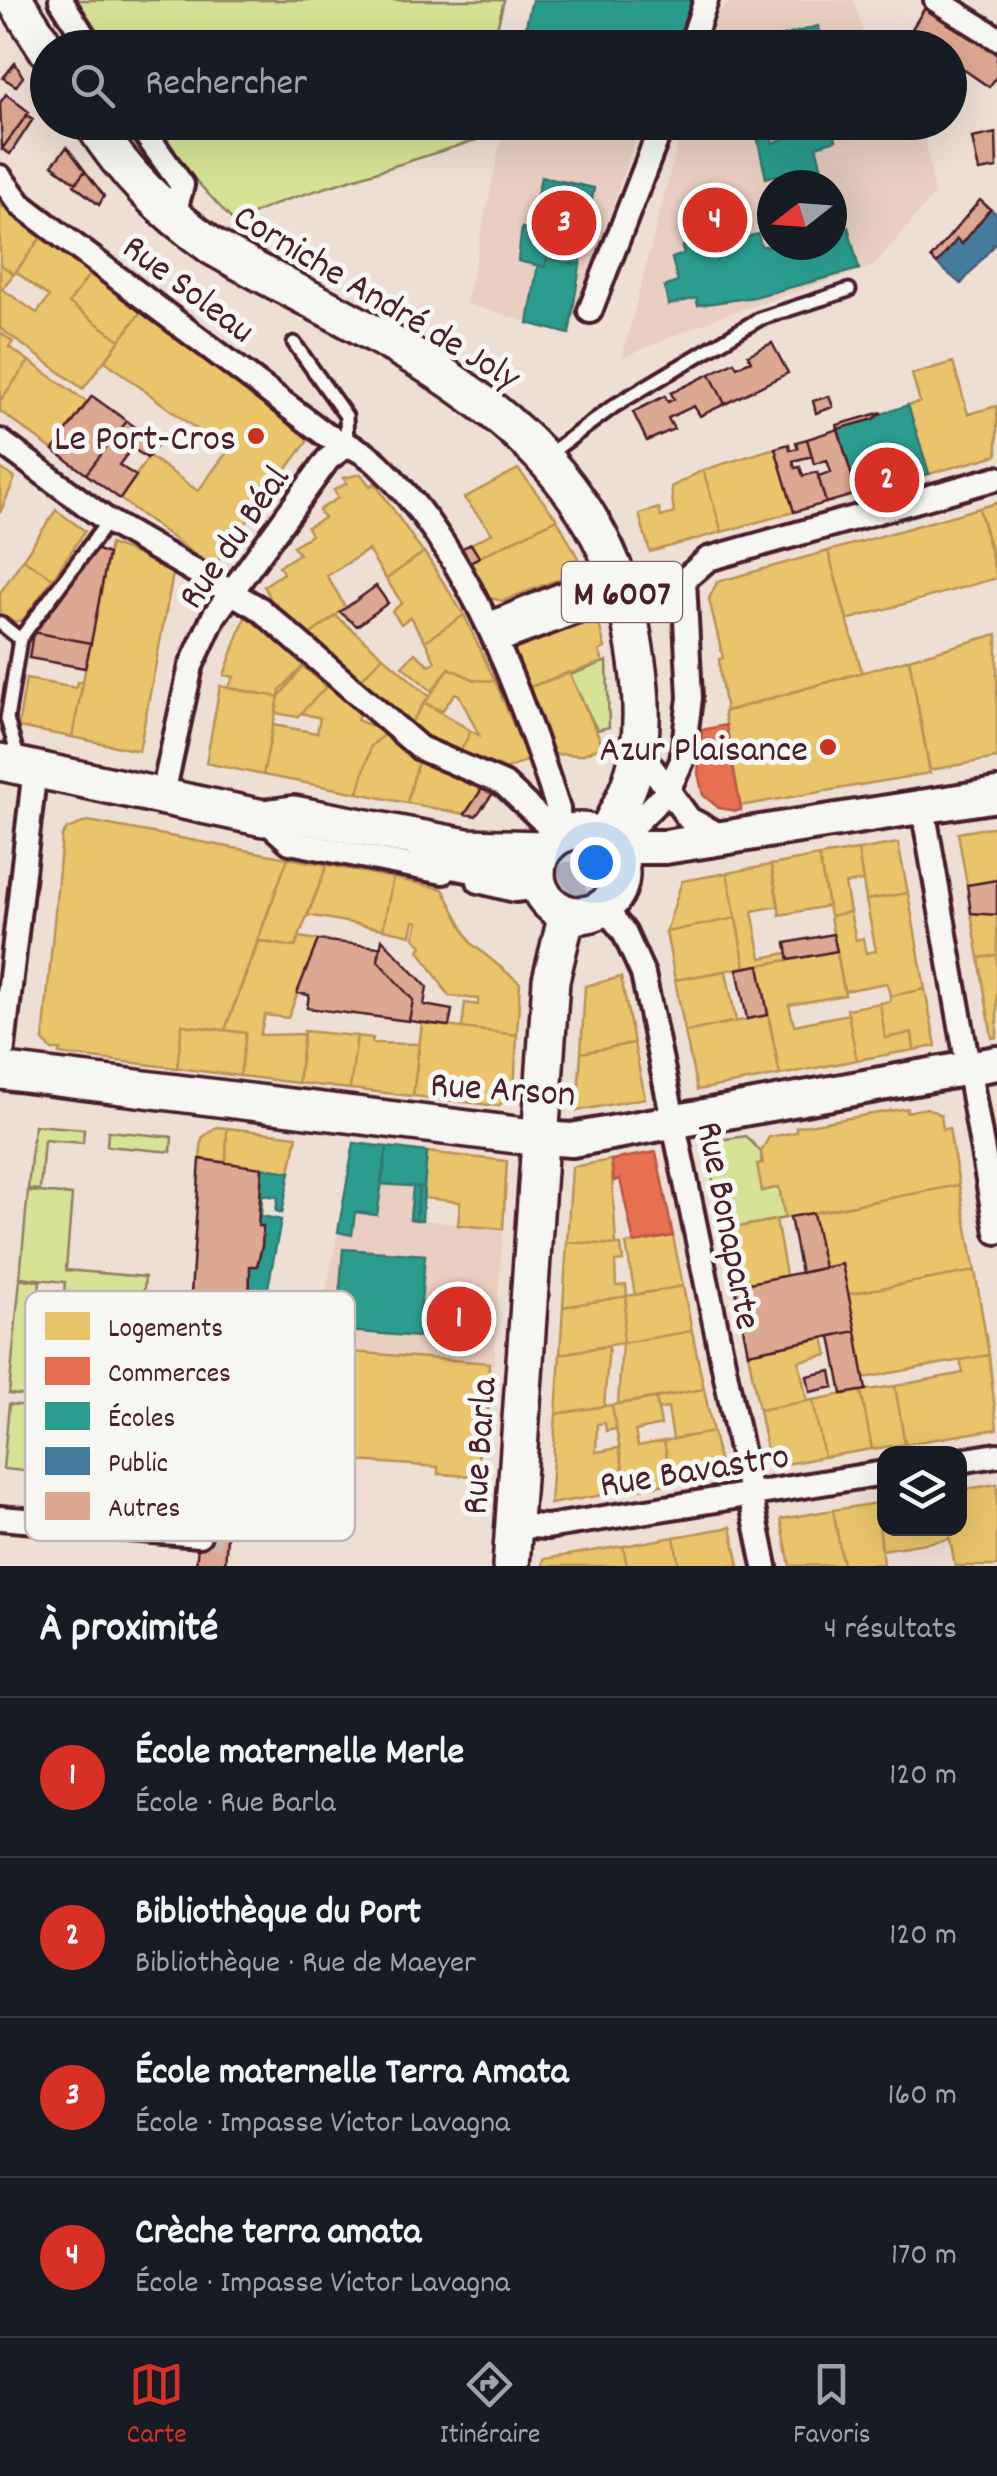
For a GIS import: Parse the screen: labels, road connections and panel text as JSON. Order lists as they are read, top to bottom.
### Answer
{
  "streets": {
    "main road": [
      "Corniche André de Joly",
      "M 6007",
      "Rue Arson",
      "Rue Barla"
    ],
    "street": [
      "Rue Soleau",
      "Rue du Béal",
      "Rue Bonaparte",
      "Rue Bavastro"
    ]
  },
  "crossings": [
    ["Rue Soleau", "Corniche André de Joly"],
    ["Rue Soleau", "Rue du Béal"],
    ["Rue Soleau", "Rue Bonaparte"],
    ["Rue Soleau", "Rue Barla"],
    ["Corniche André de Joly", "Rue Bonaparte"],
    ["Corniche André de Joly", "Rue Barla"],
    ["Rue Arson", "Rue Bonaparte"],
    ["Rue Arson", "Rue Barla"],
    ["Rue Bonaparte", "Rue Barla"],
    ["Rue Bonaparte", "Rue Bavastro"],
    ["Rue Barla", "Rue Bavastro"]
  ],
  "places": ["Le Port-Cros", "Azur Plaisance"],
  "legend": [
    "Logements",
    "Commerces",
    "Écoles",
    "Public",
    "Autres"
  ],
  "north": "left",
  "page": {
    "search": "Rechercher",
    "pins": [
      "4",
      "3",
      "2",
      "1"
    ],
    "heading": ["À proximité", "4 résultats"],
    "list": [
      {
        "mark": "1",
        "name": "École maternelle Merle",
        "note": "École · Rue Barla",
        "value": "120 m"
      },
      {
        "mark": "2",
        "name": "Bibliothèque du Port",
        "note": "Bibliothèque · Rue de Maeyer",
        "value": "120 m"
      },
      {
        "mark": "3",
        "name": "École maternelle Terra Amata",
        "note": "École · Impasse Victor Lavagna",
        "value": "160 m"
      },
      {
        "mark": "4",
        "name": "Crèche terra amata",
        "note": "École · Impasse Victor Lavagna",
        "value": "170 m"
      }
    ],
    "nav": ["Carte", "Itinéraire", "Favoris"]
  }
}
